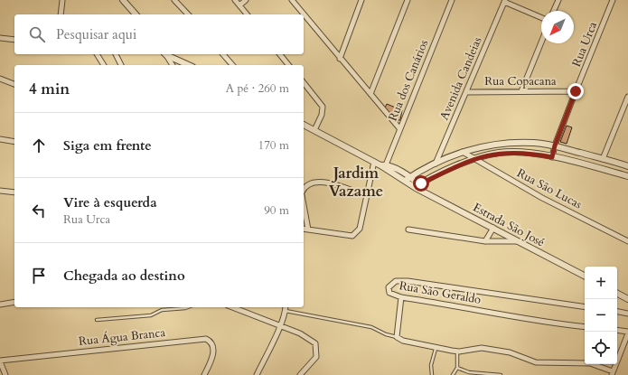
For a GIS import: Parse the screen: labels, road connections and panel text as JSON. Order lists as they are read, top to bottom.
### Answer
{
  "streets": {
    "street": [
      "Rua Urca",
      "Avenida Candeias",
      "Rua dos Canários",
      "Rua Copacana",
      "Rua São Lucas",
      "Estrada São José",
      "Rua São Geraldo",
      "Rua Água Branca"
    ]
  },
  "crossings": [
    ["Rua Urca", "Rua Copacana"],
    ["Avenida Candeias", "Rua Copacana"],
    ["Rua dos Canários", "Estrada São José"]
  ],
  "districts": ["Jardim Vazame"],
  "north": "bottom left",
  "page": {
    "search": "Pesquisar aqui",
    "heading": ["4 min", "A pé · 260 m"],
    "list": [
      ["Siga em frente", "170 m"],
      ["Vire à esquerda", "Rua Urca", "90 m"],
      "Chegada ao destino"
    ],
    "map_buttons": ["+", "−"]
  }
}
